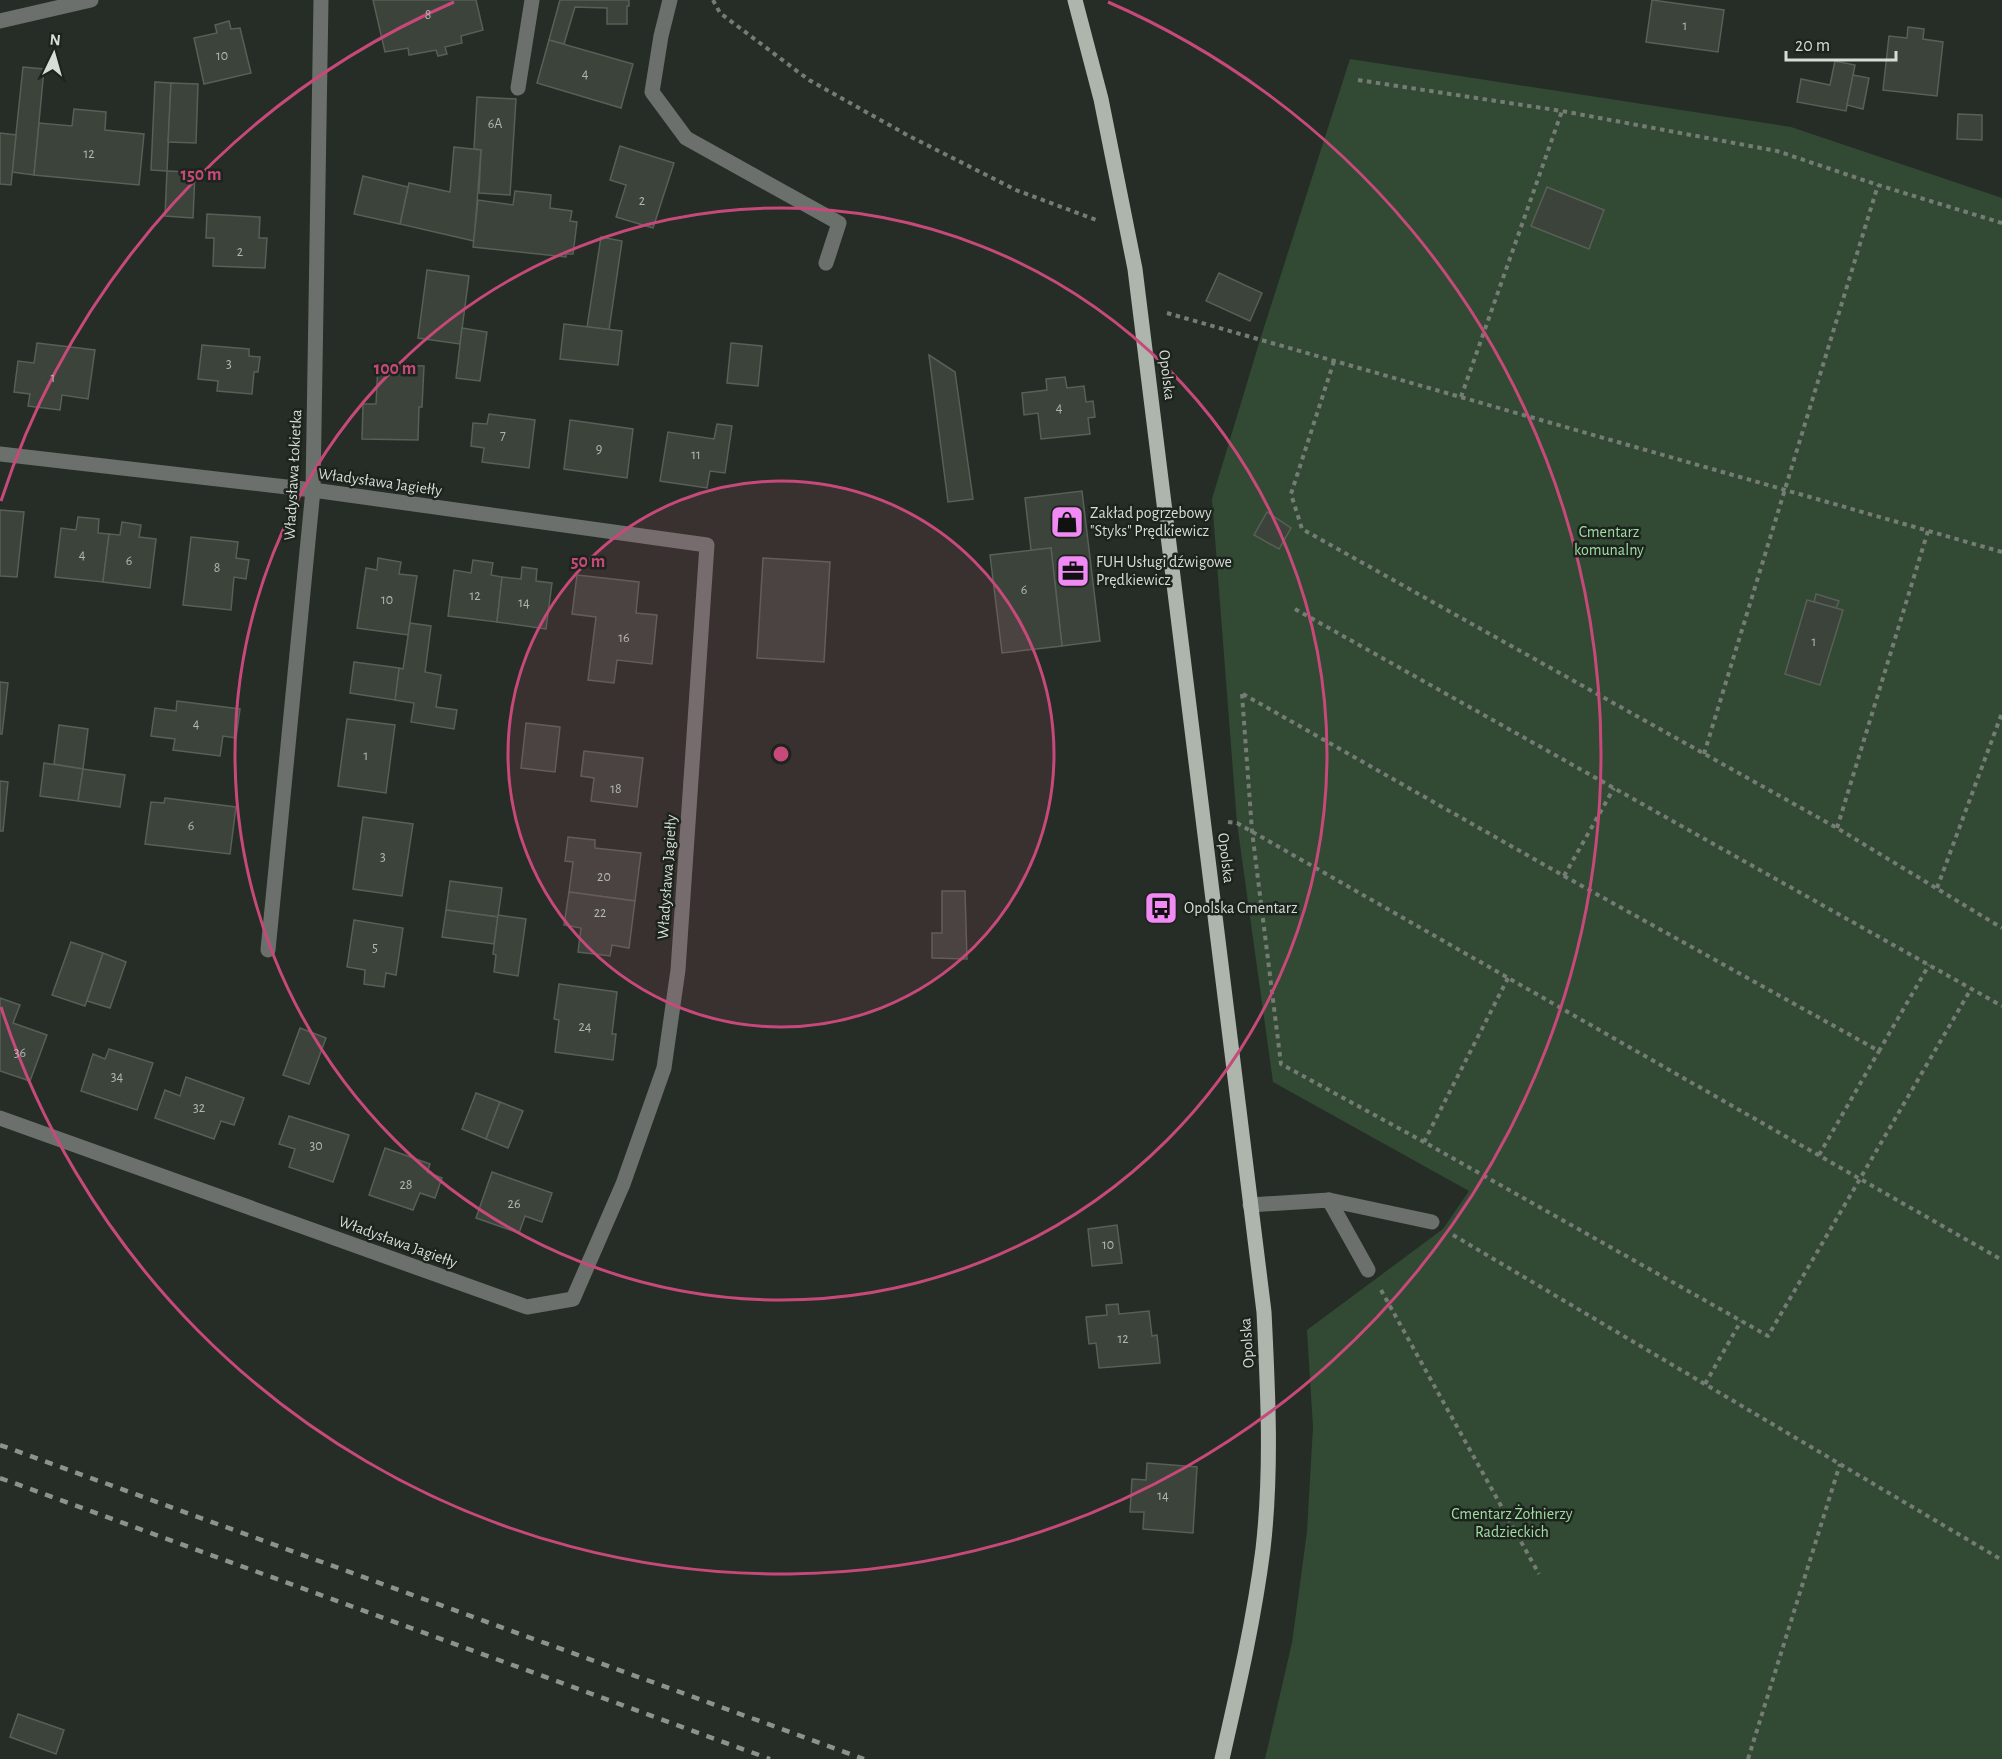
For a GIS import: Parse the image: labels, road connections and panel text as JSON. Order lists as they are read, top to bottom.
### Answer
{
  "streets": {
    "main road": ["Opolska"],
    "street": ["Władysława Łokietka", "Władysława Jagiełły"]
  },
  "crossings": [
    ["Władysława Łokietka", "Władysława Jagiełły"]
  ],
  "parks": ["Cmentarz komunalny", "Cmentarz Żołnierzy Radzieckich"],
  "places": {
    "shop": ["Zakład pogrzebowy \"Styks\" Prędkiewicz"],
    "office": ["FUH Usługi dźwigowe Prędkiewicz"],
    "bus stop": ["Opolska Cmentarz"]
  },
  "house_numbers": [
    "8",
    "1",
    "10",
    "4",
    "6A",
    "12",
    "2",
    "2",
    "3",
    "1",
    "4",
    "7",
    "9",
    "11",
    "4",
    "6",
    "8",
    "6",
    "12",
    "10",
    "14",
    "16",
    "1",
    "4",
    "1",
    "18",
    "6",
    "3",
    "20",
    "22",
    "5",
    "24",
    "36",
    "34",
    "32",
    "30",
    "28",
    "26",
    "10",
    "12",
    "14"
  ],
  "scale_bar": "20 m",
  "north": "top",
  "rings": ["150 m", "100 m", "50 m"]
}
